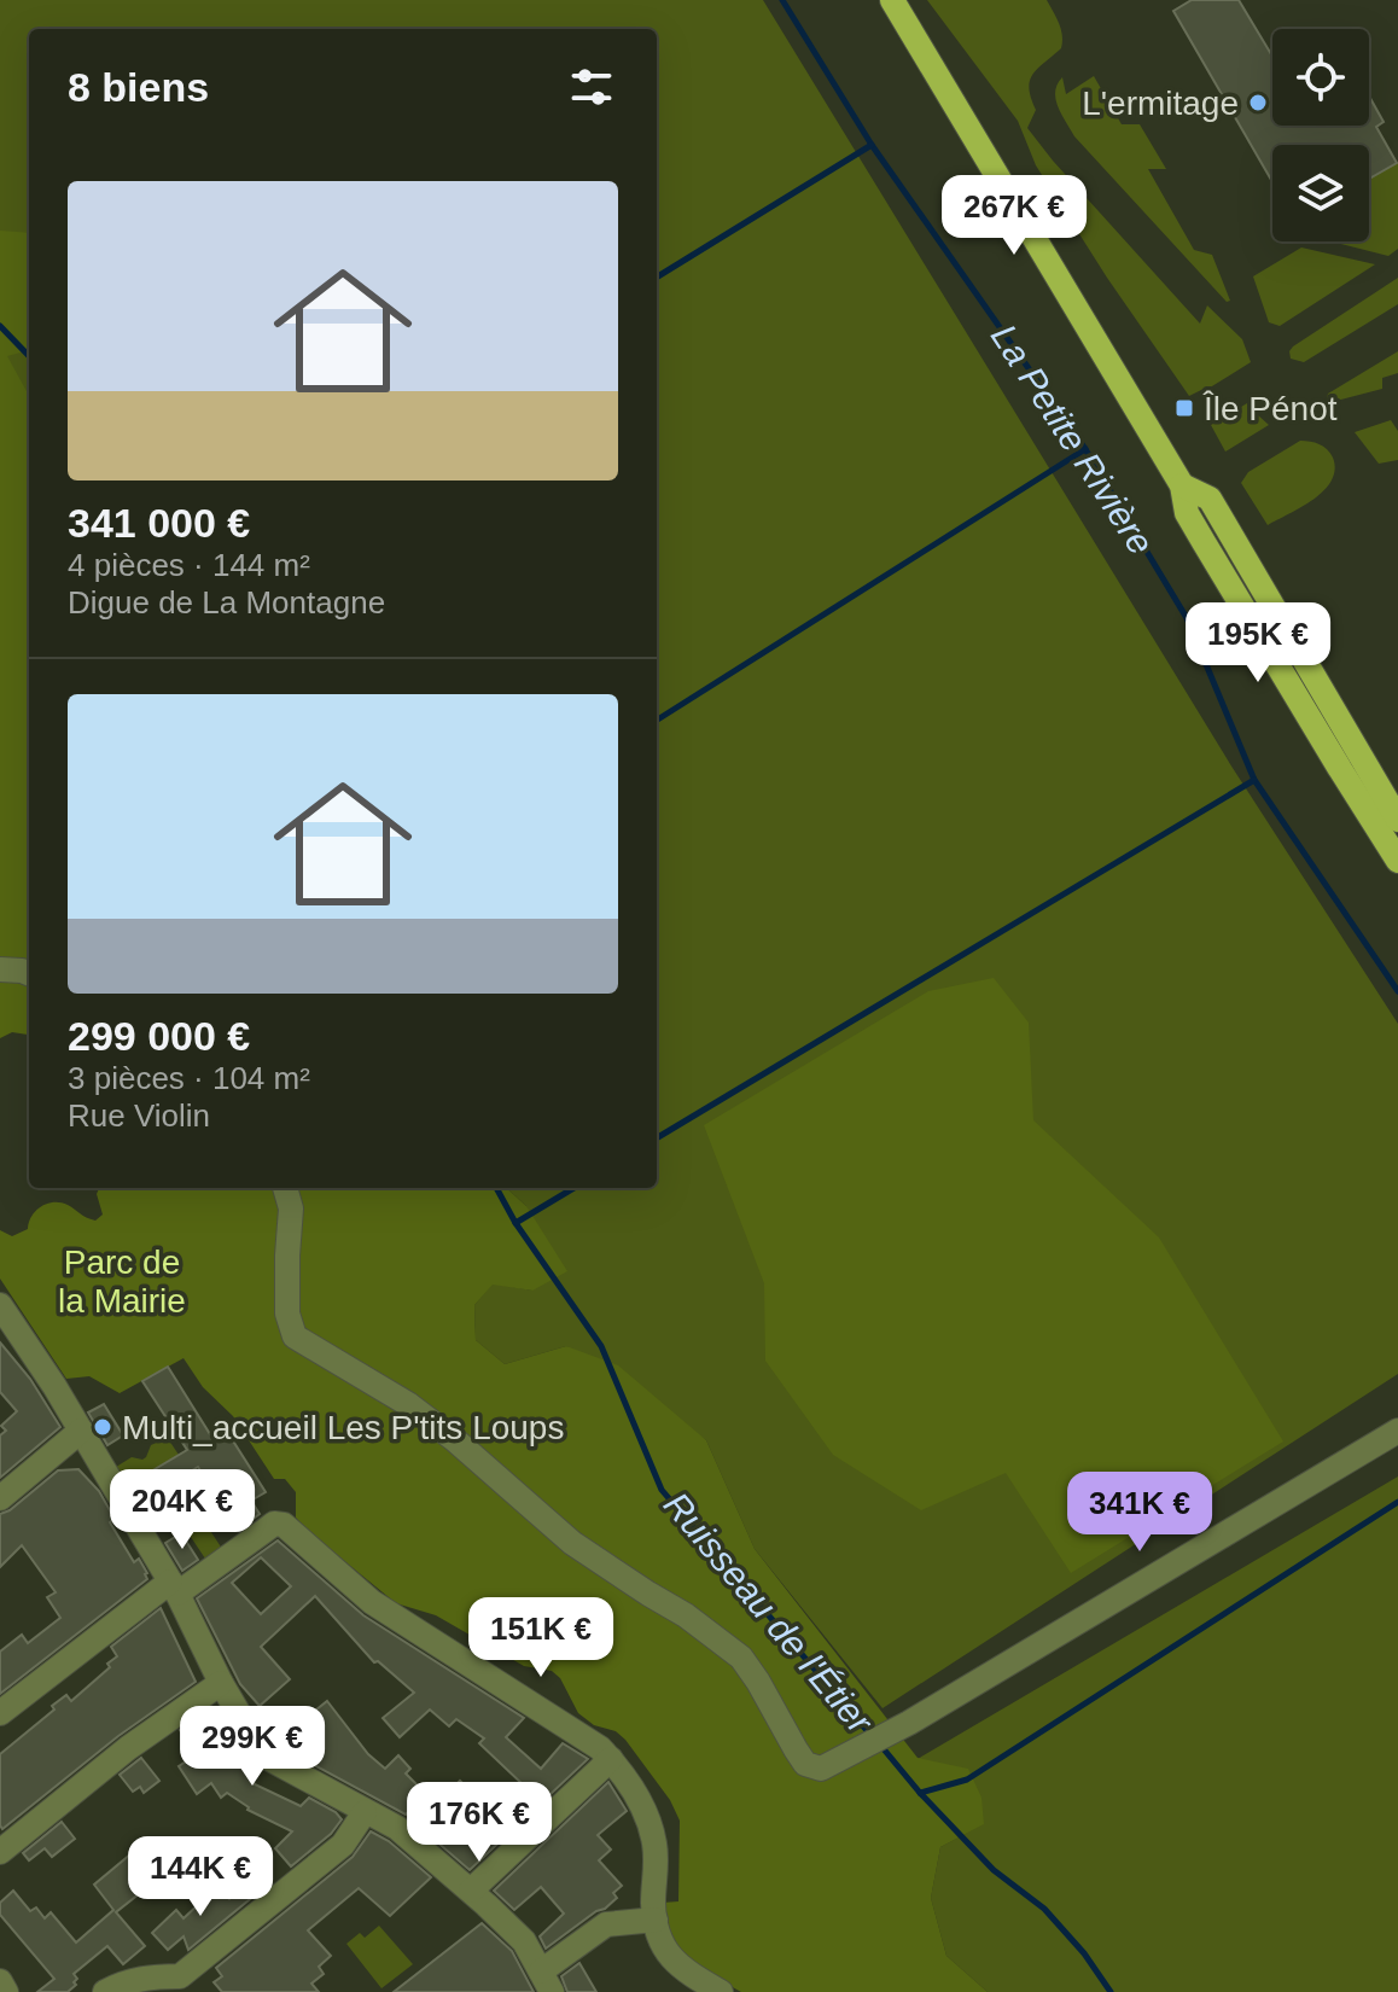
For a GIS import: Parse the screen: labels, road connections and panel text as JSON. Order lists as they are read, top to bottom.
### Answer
{
  "water": ["La Petite Rivière", "Ruisseau de l'Étier"],
  "parks": ["Parc de la Mairie"],
  "places": {
    "other": ["L'ermitage", "Multi_accueil Les P'tits Loups"],
    "transit": ["Île Pénot"]
  },
  "page": {
    "heading": "8 biens",
    "list": [
      {
        "name": "341 000 €",
        "note": "4 pièces · 144 m² · Digue de La Montagne"
      },
      {
        "name": "299 000 €",
        "note": "3 pièces · 104 m² · Rue Violin"
      }
    ],
    "price": [
      "267K €",
      "195K €",
      "204K €",
      "341K €",
      "151K €",
      "299K €",
      "176K €",
      "144K €"
    ]
  }
}
